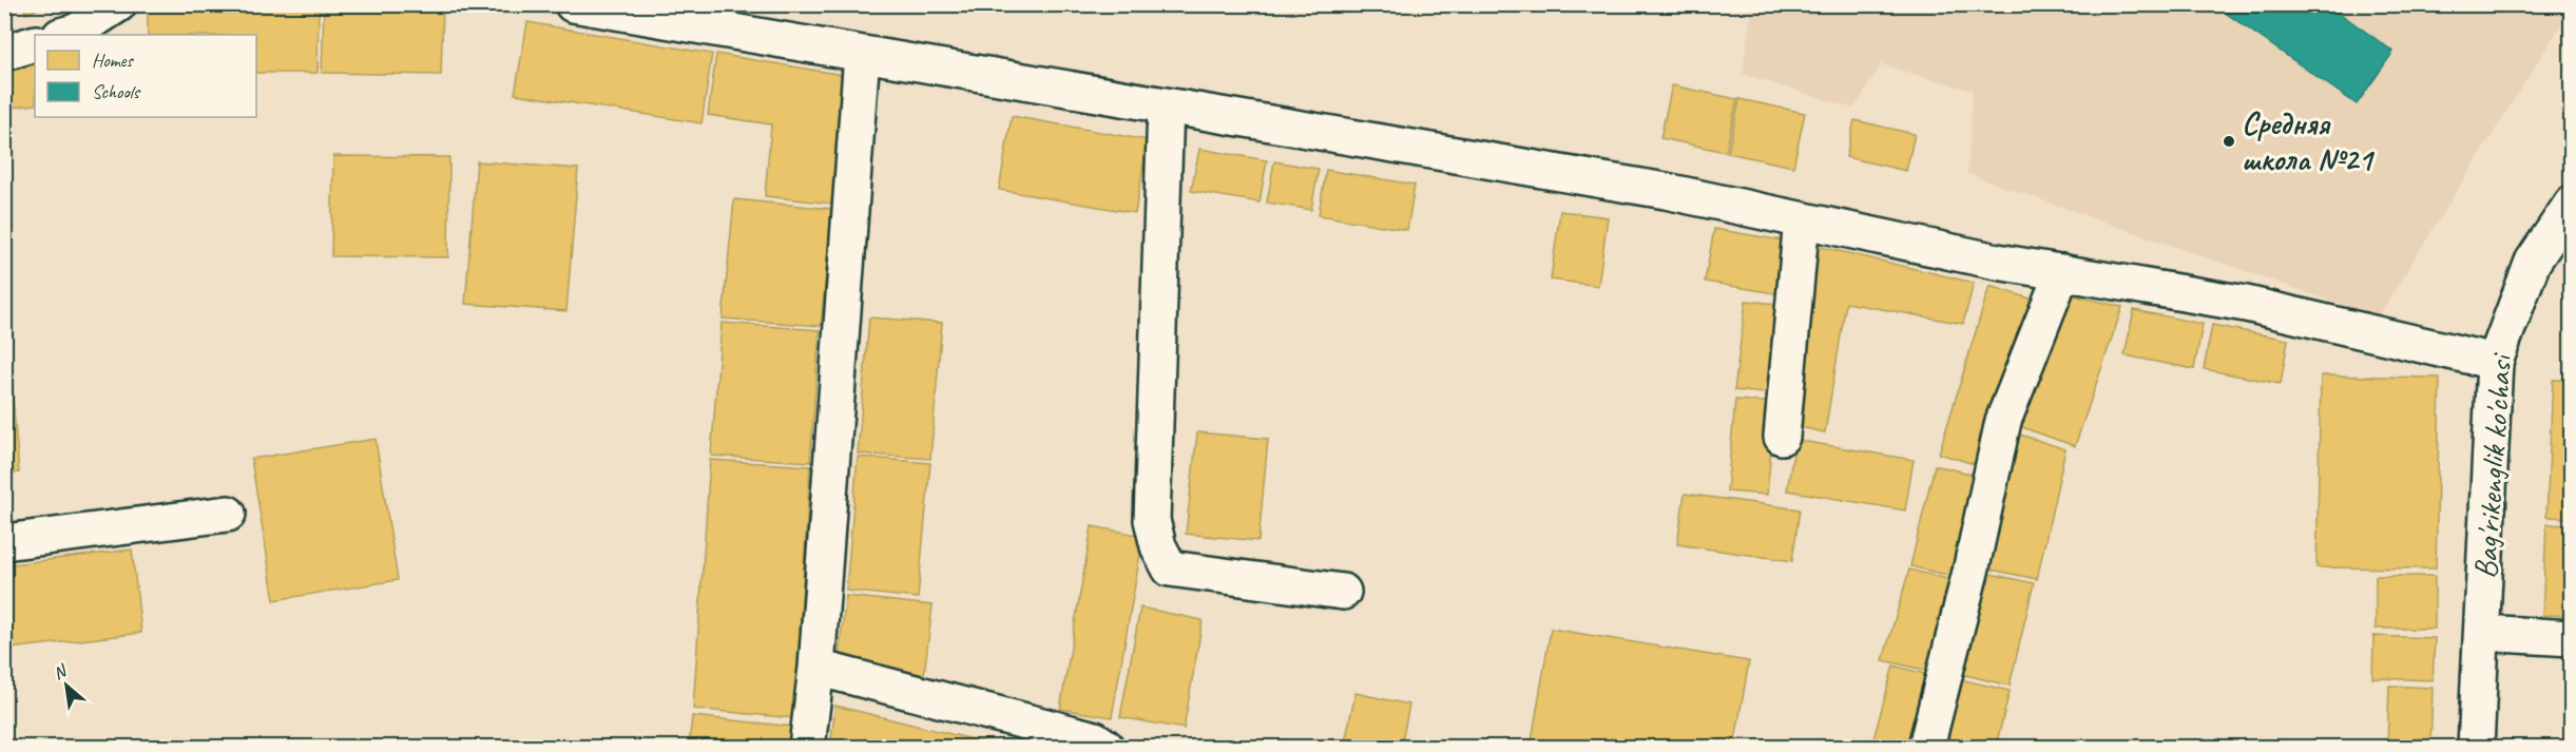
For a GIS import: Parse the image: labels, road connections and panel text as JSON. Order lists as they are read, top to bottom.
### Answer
{
  "streets": {
    "street": ["Bag'rikenglik ko'chasi"]
  },
  "places": ["Средняя школа №21"],
  "legend": ["Homes", "Schools"],
  "north": "top left"
}
